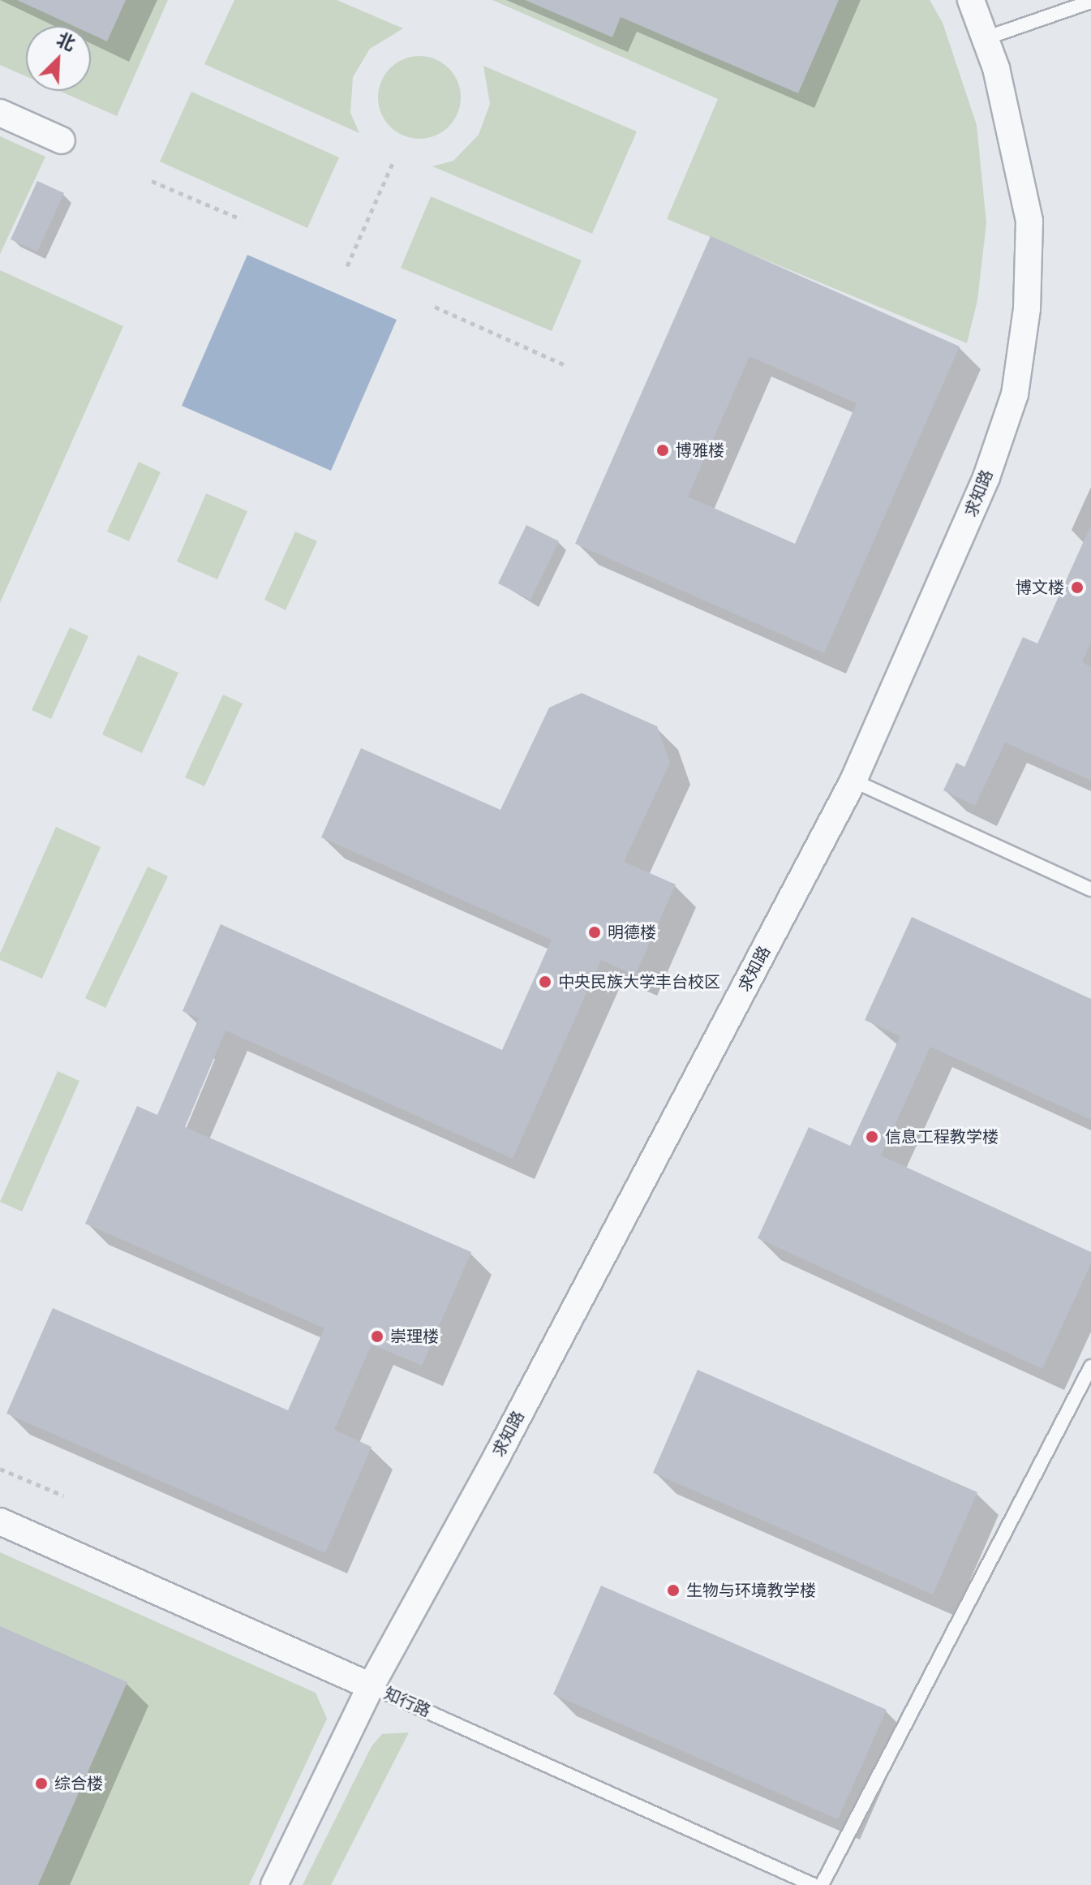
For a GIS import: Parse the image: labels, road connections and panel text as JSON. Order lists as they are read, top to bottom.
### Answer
{
  "streets": {
    "street": ["求知路", "知行路"]
  },
  "crossings": [
    ["求知路", "知行路"]
  ],
  "places": [
    "博雅楼",
    "博文楼",
    "明德楼",
    "中央民族大学丰台校区",
    "信息工程教学楼",
    "崇理楼",
    "生物与环境教学楼",
    "综合楼"
  ],
  "north": "top right"
}
